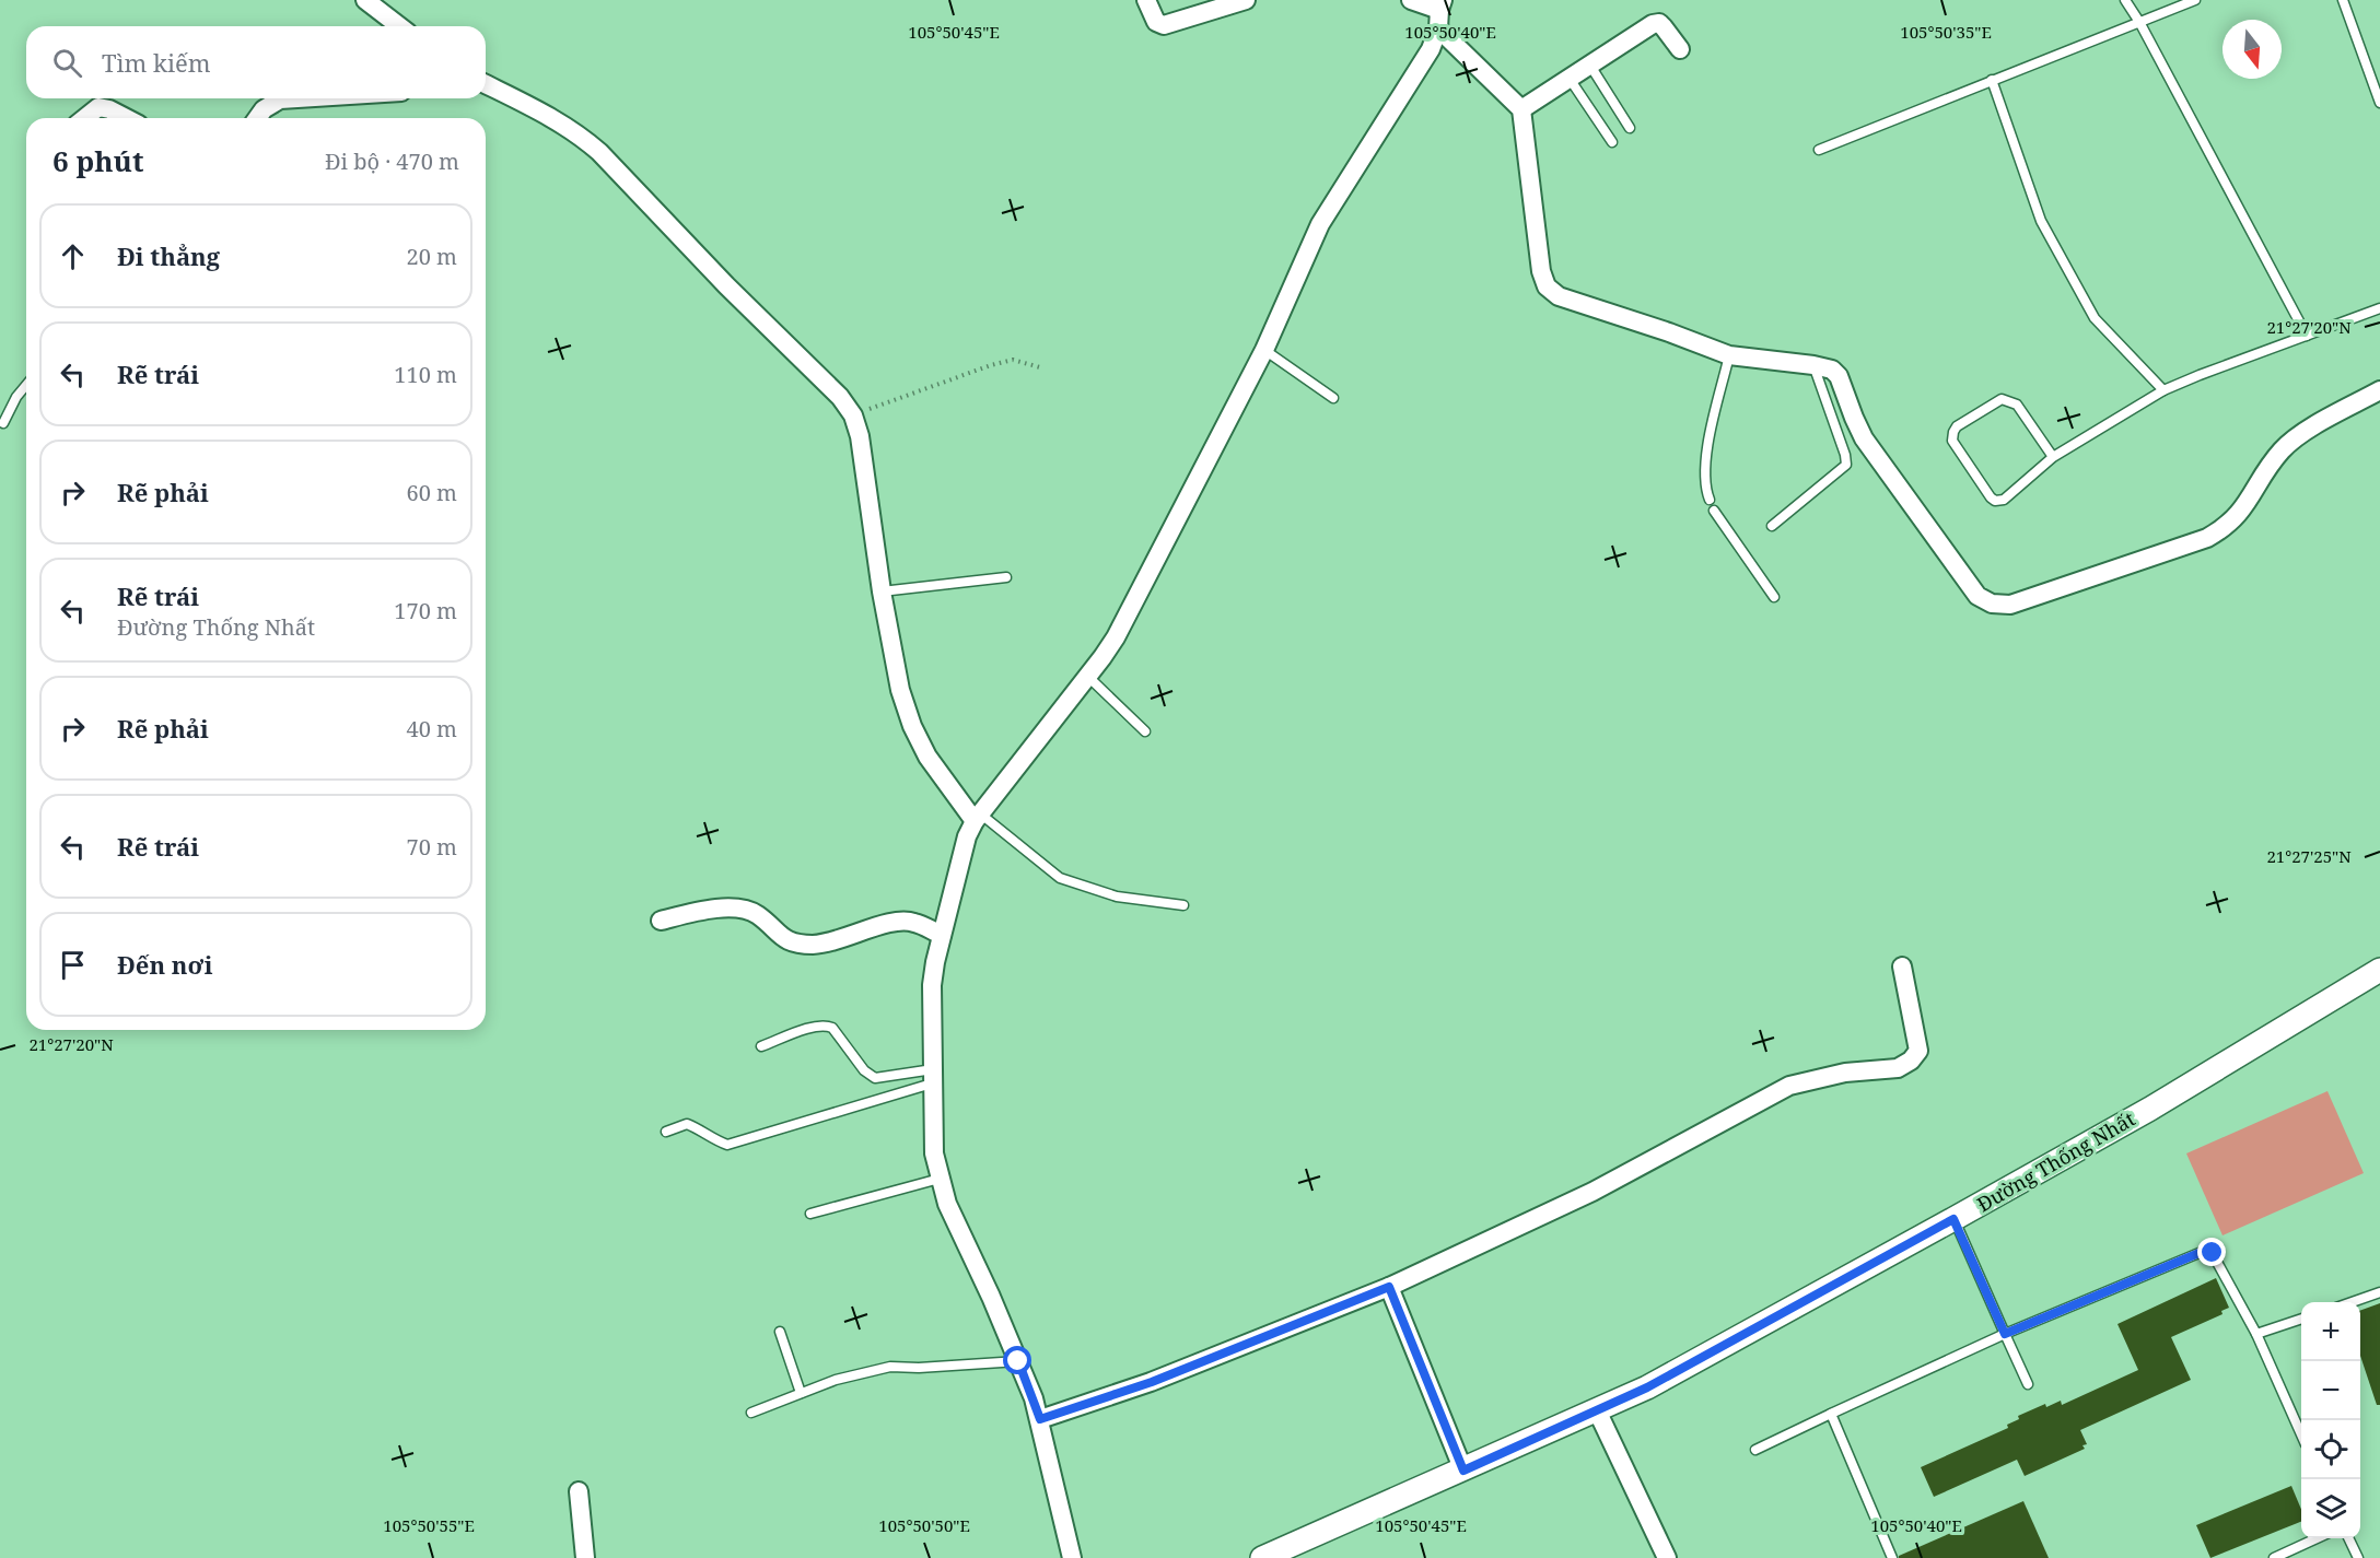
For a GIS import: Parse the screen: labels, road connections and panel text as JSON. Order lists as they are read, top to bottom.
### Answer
{
  "streets": {
    "street": ["Đường Thống Nhất"]
  },
  "north": "bottom",
  "page": {
    "search": "Tìm kiếm",
    "heading": ["6 phút", "Đi bộ · 470 m"],
    "list": [
      ["Đi thẳng", "20 m"],
      ["Rẽ trái", "110 m"],
      ["Rẽ phải", "60 m"],
      ["Rẽ trái", "Đường Thống Nhất", "170 m"],
      ["Rẽ phải", "40 m"],
      ["Rẽ trái", "70 m"],
      "Đến nơi"
    ],
    "map_buttons": ["+", "−"]
  },
  "coordinates": [
    "105°50'45\"E",
    "105°50'40\"E",
    "105°50'35\"E",
    "21°27'20\"N",
    "21°27'25\"N",
    "105°50'55\"E",
    "105°50'50\"E"
  ]
}
